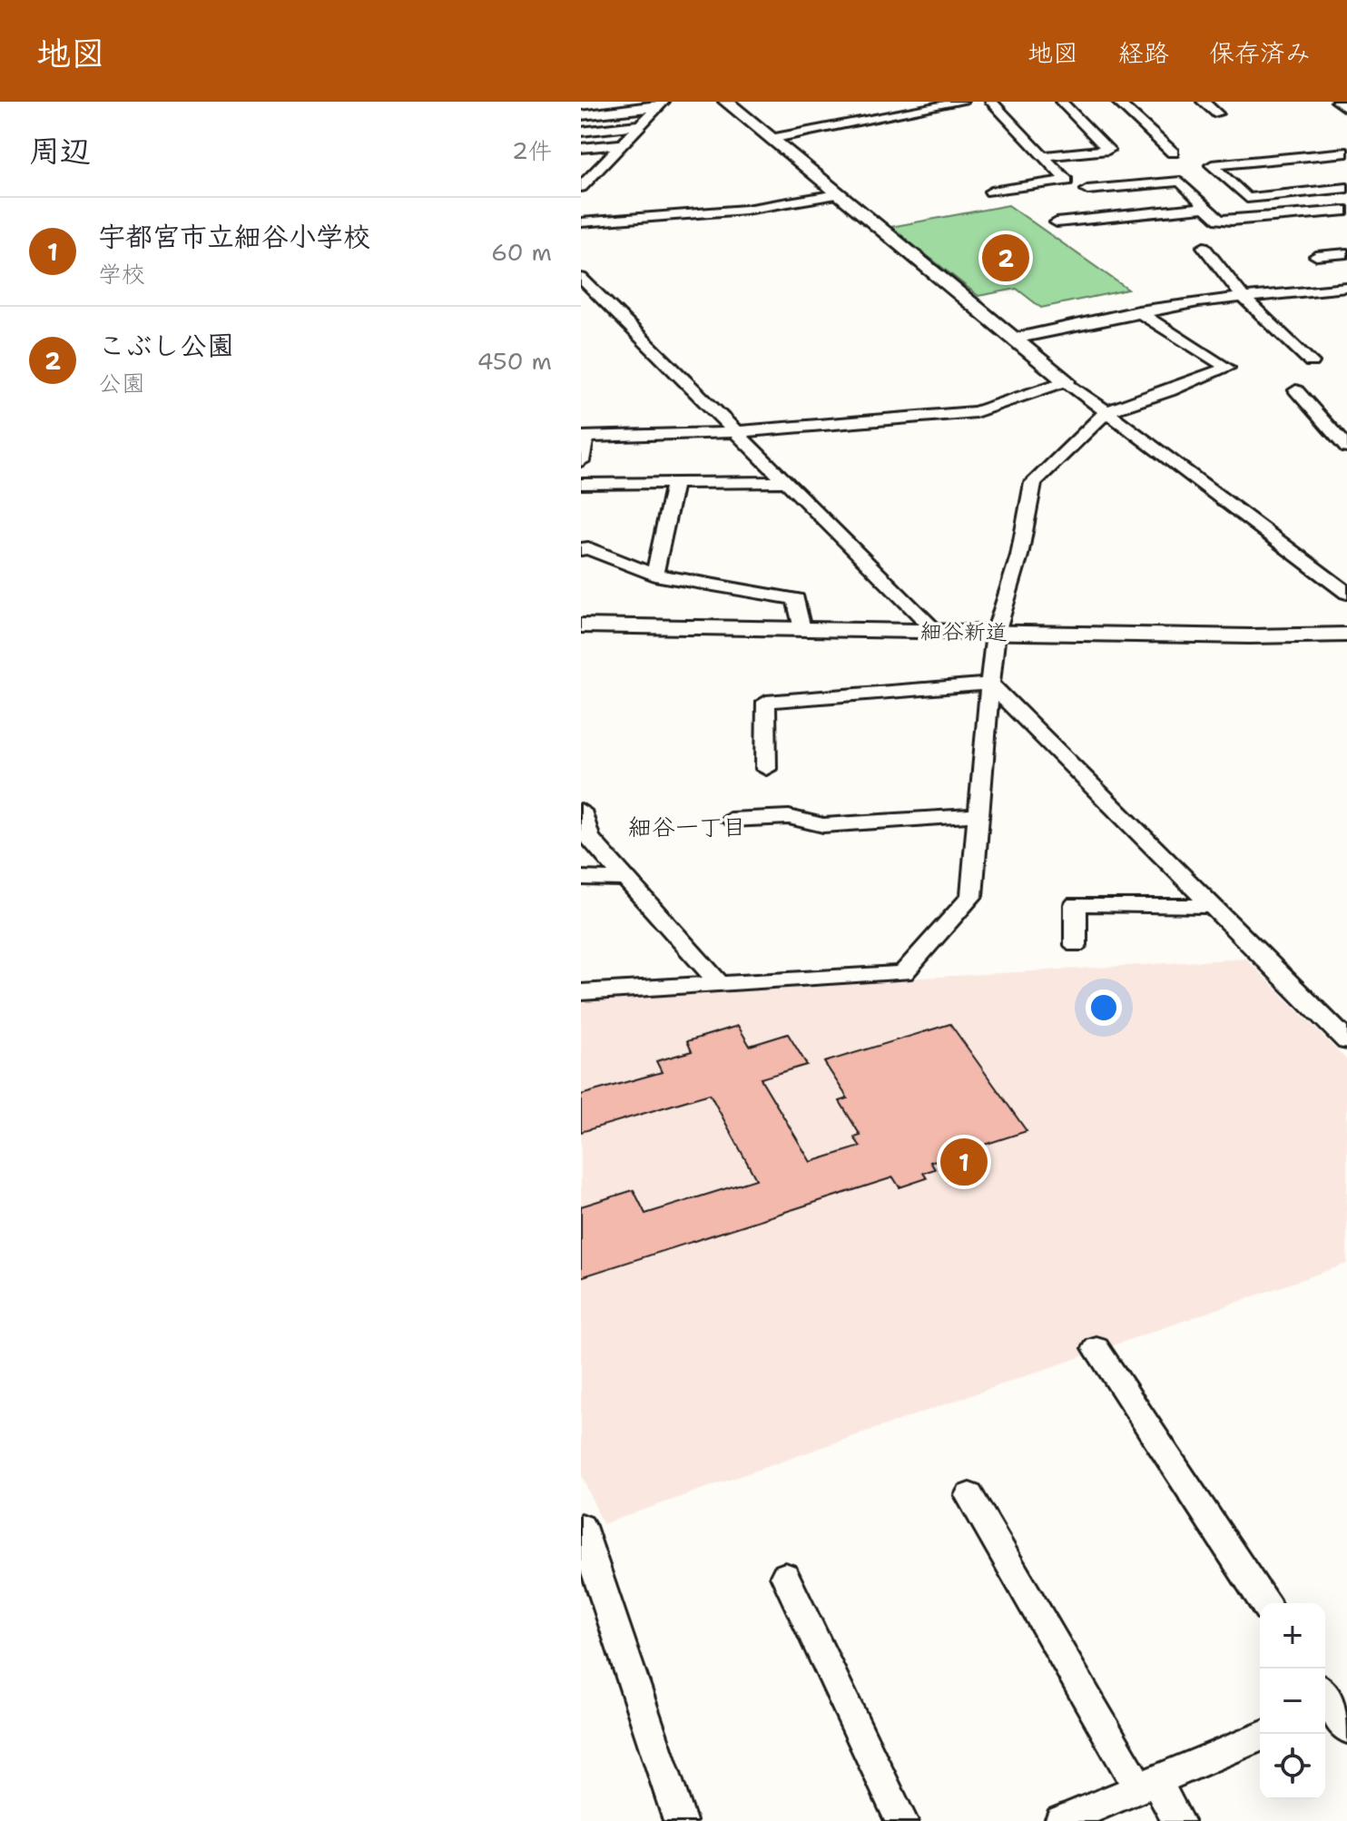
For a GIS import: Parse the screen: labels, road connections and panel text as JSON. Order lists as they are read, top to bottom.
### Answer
{
  "streets": {
    "street": ["細谷新道"]
  },
  "districts": ["細谷一丁目"],
  "page": {
    "header": "地図",
    "nav": ["地図", "経路", "保存済み"],
    "heading": ["周辺", "2件"],
    "list": [
      {
        "mark": "1",
        "name": "宇都宮市立細谷小学校",
        "note": "学校",
        "value": "60 m"
      },
      {
        "mark": "2",
        "name": "こぶし公園",
        "note": "公園",
        "value": "450 m"
      }
    ],
    "pins": ["2", "1"],
    "map_buttons": ["+", "−"]
  }
}
